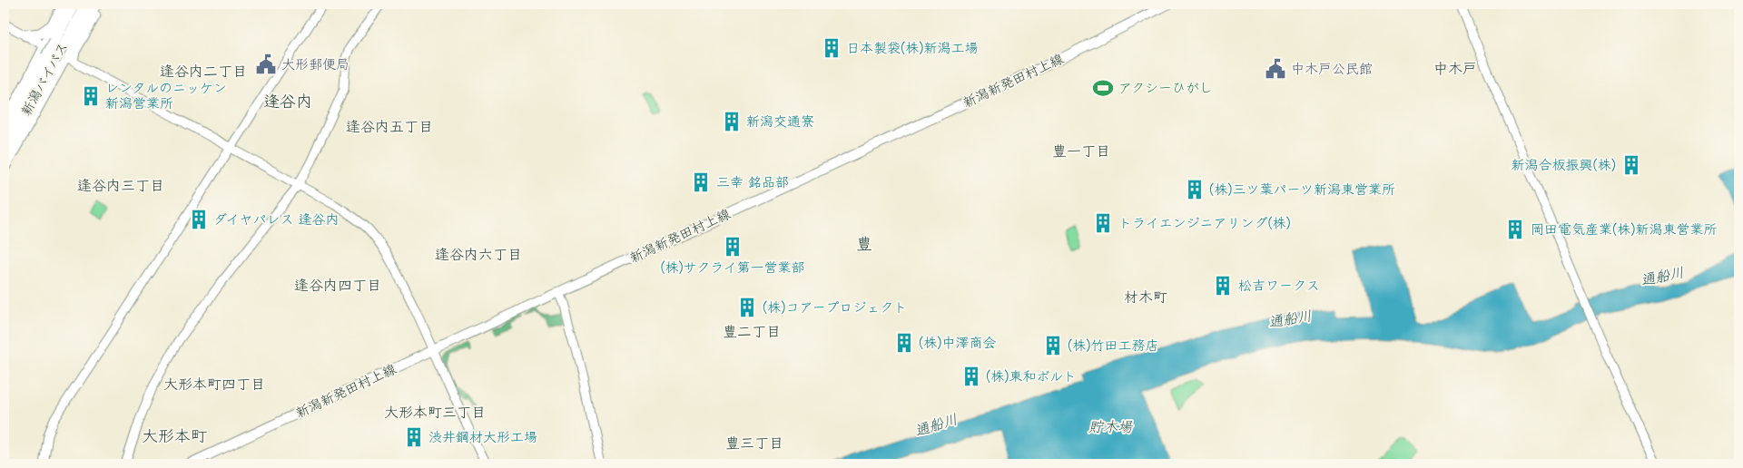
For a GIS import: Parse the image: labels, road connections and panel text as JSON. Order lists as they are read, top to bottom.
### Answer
{
  "streets": {
    "highway": ["新潟バイパス"],
    "main road": ["新潟新発田村上線"]
  },
  "districts": [
    "中木戸",
    "逢谷内二丁目",
    "逢谷内",
    "逢谷内五丁目",
    "豊一丁目",
    "逢谷内三丁目",
    "豊",
    "逢谷内六丁目",
    "逢谷内四丁目",
    "材木町",
    "豊二丁目",
    "大形本町四丁目",
    "大形本町三丁目",
    "大形本町",
    "豊三丁目"
  ],
  "water": ["通船川", "貯木場"],
  "places": {
    "building": [
      "日本製袋(株)新潟工場",
      "レンタルのニッケン 新潟営業所",
      "新潟交通寮",
      "新潟合板振興(株)",
      "三幸 銘品部",
      "(株)三ツ葉パーツ新潟東営業所",
      "ダイヤパレス 逢谷内",
      "トライエンジニアリング(株)",
      "岡田電気産業(株)新潟東営業所",
      "(株)サクライ第一営業部",
      "松吉ワークス",
      "(株)コアープロジェクト",
      "(株)中澤商会",
      "(株)竹田工務店",
      "(株)東和ボルト",
      "渋井鋼材大形工場"
    ],
    "public building": ["大形郵便局", "中木戸公民館"],
    "sports": ["アクシーひがし"]
  }
}
